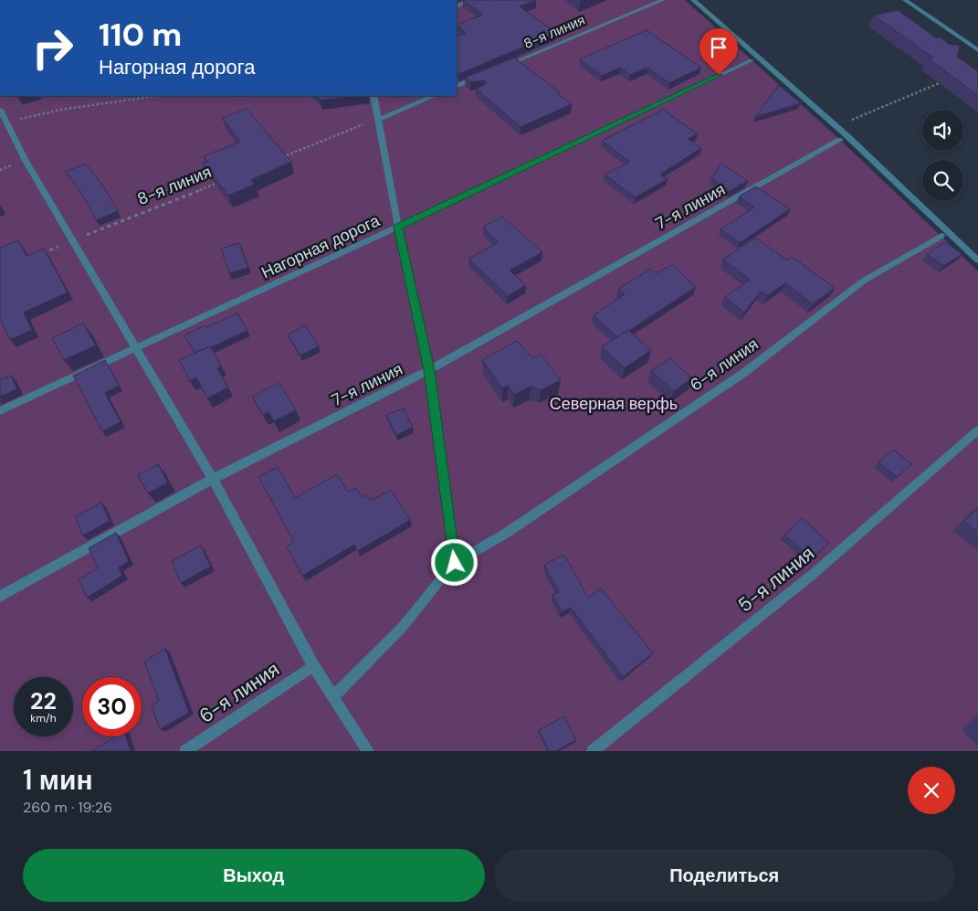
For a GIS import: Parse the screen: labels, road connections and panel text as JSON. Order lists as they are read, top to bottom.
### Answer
{
  "streets": {
    "street": [
      "8-я линия",
      "7-я линия",
      "Нагорная дорога",
      "6-я линия",
      "5-я линия"
    ]
  },
  "parks": ["Северная верфь"],
  "page": {
    "turn": ["110 m", "Нагорная дорога"],
    "speed": "22 km/h",
    "limit": "30",
    "heading": ["1 мин", "260 m · 19:26"],
    "buttons": ["Выход", "Поделиться"]
  }
}
